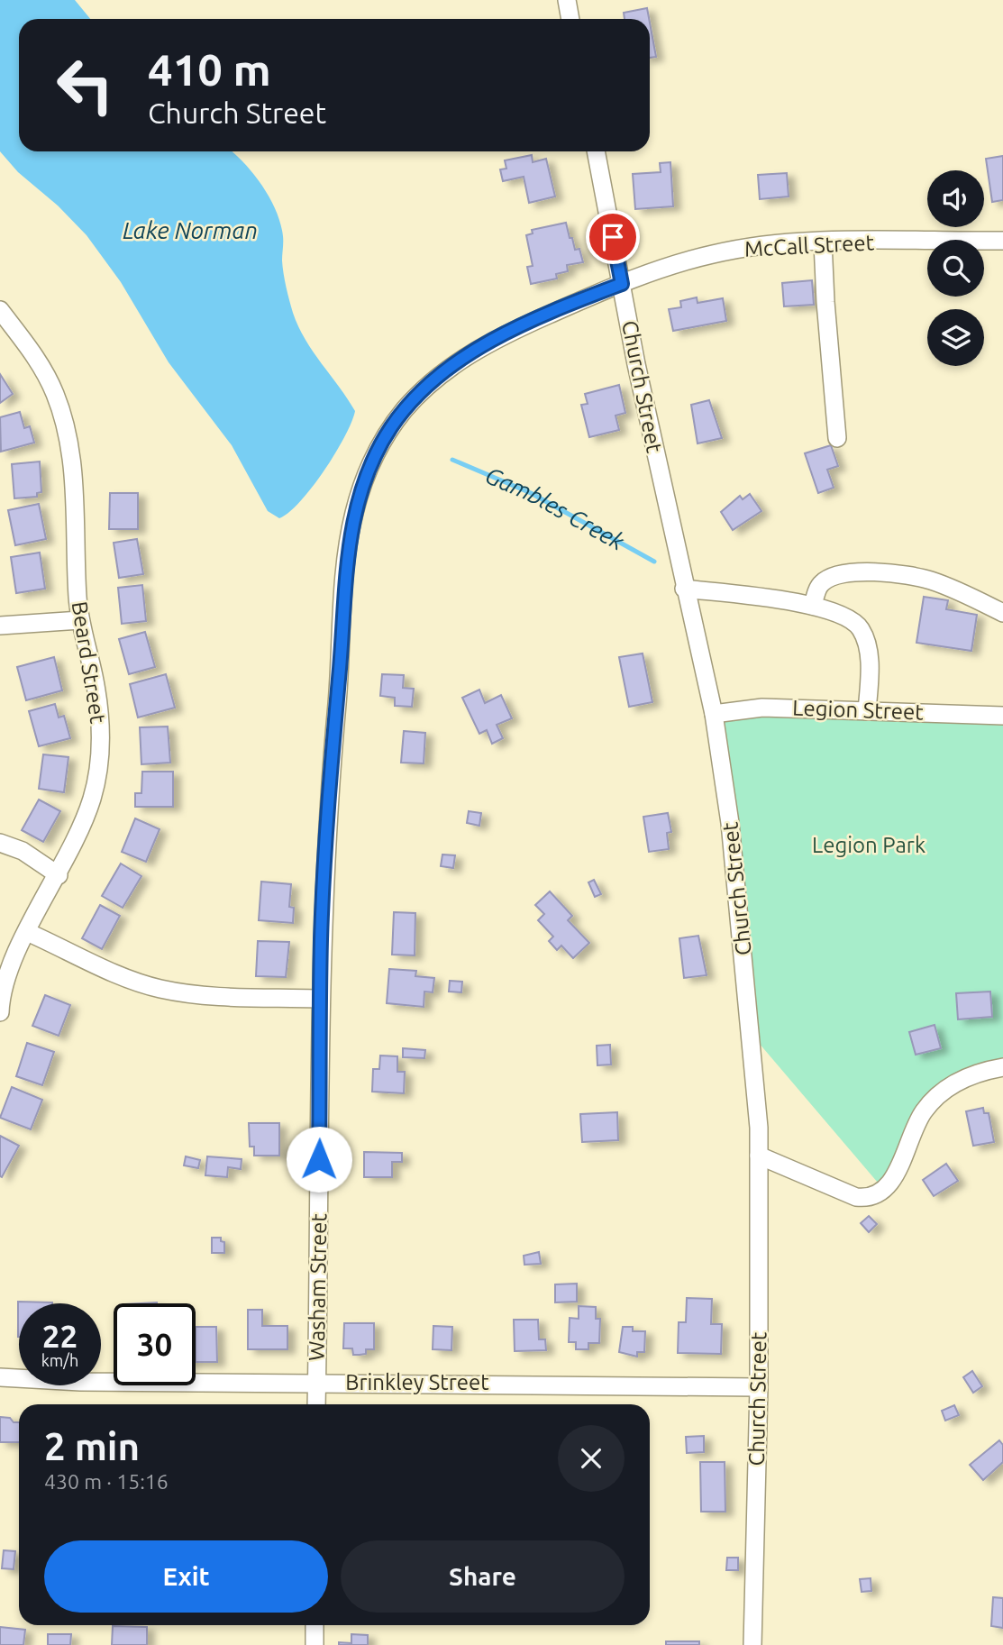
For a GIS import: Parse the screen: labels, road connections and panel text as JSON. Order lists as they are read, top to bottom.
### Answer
{
  "streets": {
    "street": [
      "McCall Street",
      "Church Street",
      "Beard Street",
      "Legion Street",
      "Washam Street",
      "Brinkley Street"
    ]
  },
  "crossings": [
    ["McCall Street", "Church Street"],
    ["McCall Street", "Washam Street"],
    ["Church Street", "Legion Street"],
    ["Church Street", "Washam Street"],
    ["Church Street", "Brinkley Street"],
    ["Washam Street", "Brinkley Street"]
  ],
  "water": ["Lake Norman", "Gambles Creek"],
  "parks": ["Legion Park"],
  "page": {
    "turn": ["410 m", "Church Street"],
    "speed": "22 km/h",
    "limit": "30",
    "heading": ["2 min", "430 m · 15:16"],
    "buttons": ["Exit", "Share"]
  }
}
